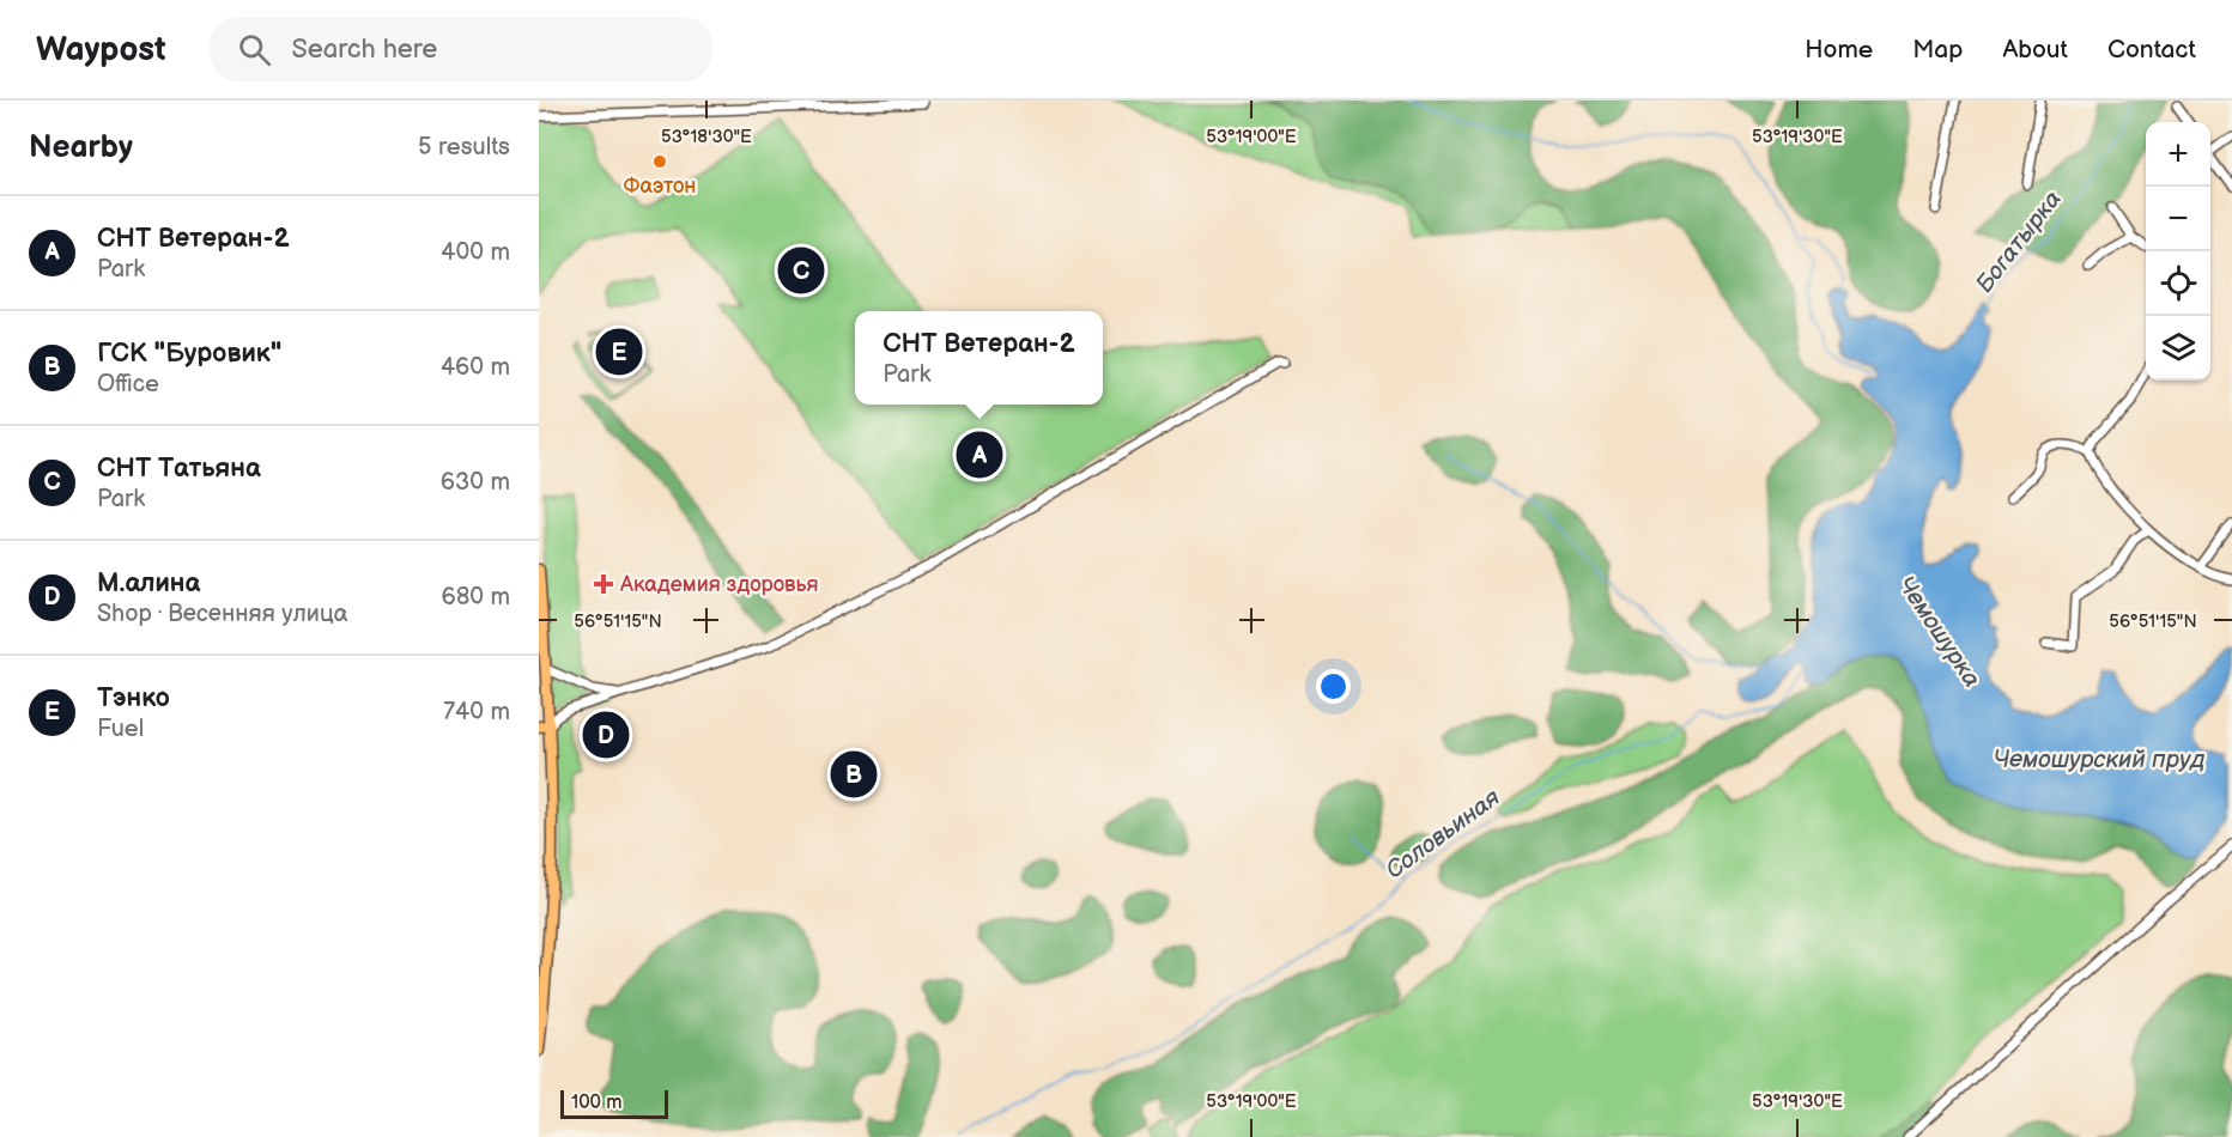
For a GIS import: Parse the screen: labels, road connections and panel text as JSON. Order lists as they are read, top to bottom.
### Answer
{
  "water": [
    "Богатырка",
    "Чемошурка",
    "Чемошурский пруд",
    "Соловьиная"
  ],
  "places": {
    "other": ["Фаэтон"],
    "health": ["Академия здоровья"]
  },
  "scale_bar": "100 m",
  "page": {
    "header": "Waypost",
    "search": "Search here",
    "nav": [
      "Home",
      "Map",
      "About",
      "Contact"
    ],
    "heading": ["Nearby", "5 results"],
    "map_buttons": ["+", "−"],
    "list": [
      {
        "mark": "A",
        "name": "СНТ Ветеран-2",
        "note": "Park",
        "value": "400 m"
      },
      {
        "mark": "B",
        "name": "ГСК \"Буровик\"",
        "note": "Office",
        "value": "460 m"
      },
      {
        "mark": "C",
        "name": "СНТ Татьяна",
        "note": "Park",
        "value": "630 m"
      },
      {
        "mark": "D",
        "name": "М.алина",
        "note": "Shop · Весенняя улица",
        "value": "680 m"
      },
      {
        "mark": "E",
        "name": "Тэнко",
        "note": "Fuel",
        "value": "740 m"
      }
    ],
    "pins": [
      "C",
      "E",
      "A",
      "D",
      "B"
    ],
    "popup": ["СНТ Ветеран-2", "Park"],
    "scale": "100 m"
  },
  "coordinates": [
    "53°18'30\"E",
    "53°19'00\"E",
    "53°19'30\"E",
    "56°51'15\"N"
  ]
}
